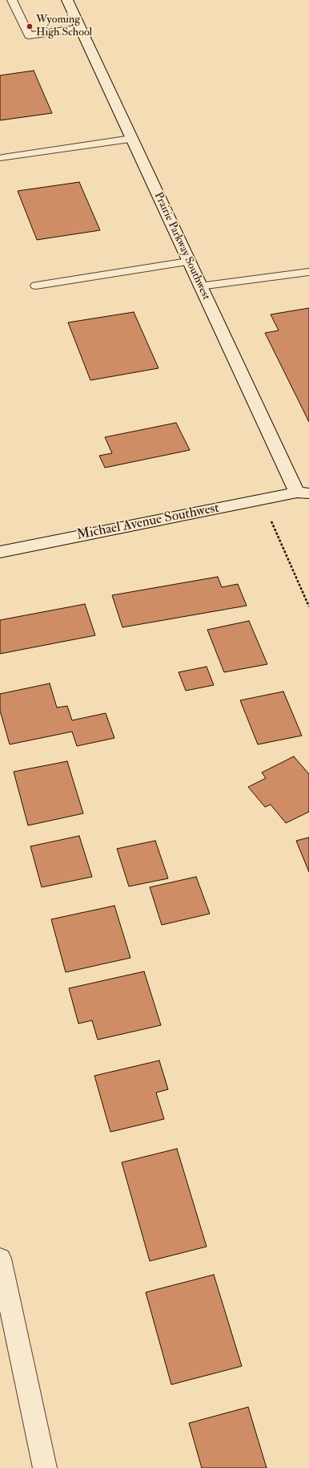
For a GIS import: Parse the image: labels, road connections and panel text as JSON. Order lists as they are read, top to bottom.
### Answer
{
  "streets": {
    "street": ["Prairie Parkway Southwest", "Michael Avenue Southwest"]
  },
  "crossings": [
    ["Prairie Parkway Southwest", "Michael Avenue Southwest"]
  ],
  "places": ["Wyoming High School"]
}
